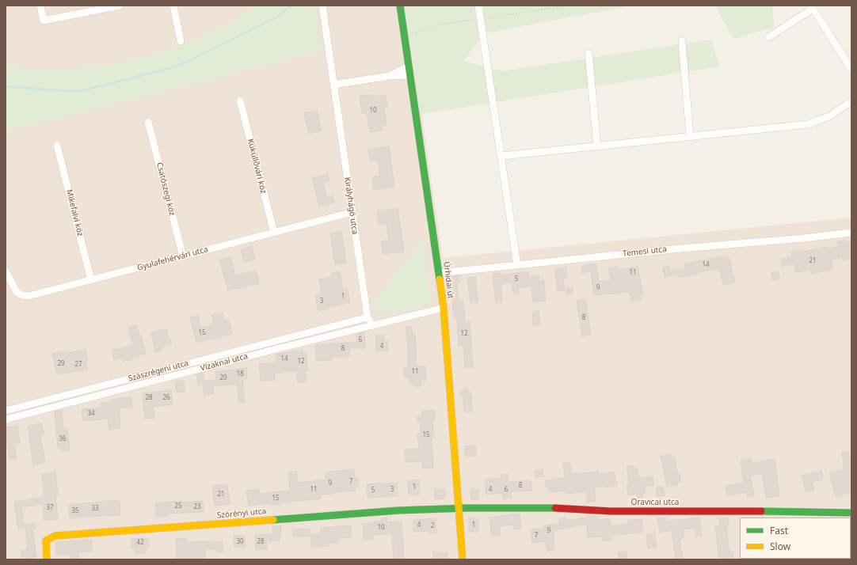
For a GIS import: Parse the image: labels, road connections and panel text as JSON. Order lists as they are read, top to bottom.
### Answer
{
  "streets": {
    "street": [
      "Küküllővári köz",
      "Csatószegi köz",
      "Királyhágó utca",
      "Mikefalvi köz",
      "Temesi utca",
      "Gyulafehérvári utca",
      "Úrhidai út",
      "Vízaknai utca",
      "Szászrégeni utca",
      "Oravicai utca",
      "Szörényi utca"
    ]
  },
  "crossings": [
    ["Küküllővári köz", "Gyulafehérvári utca"],
    ["Csatószegi köz", "Gyulafehérvári utca"],
    ["Királyhágó utca", "Gyulafehérvári utca"],
    ["Királyhágó utca", "Szászrégeni utca"],
    ["Mikefalvi köz", "Gyulafehérvári utca"],
    ["Temesi utca", "Úrhidai út"],
    ["Úrhidai út", "Vízaknai utca"],
    ["Úrhidai út", "Oravicai utca"],
    ["Úrhidai út", "Szörényi utca"],
    ["Oravicai utca", "Szörényi utca"]
  ],
  "house_numbers": [
    "10",
    "21",
    "14",
    "11",
    "5",
    "9",
    "1",
    "3",
    "8",
    "15",
    "12",
    "6",
    "4",
    "8",
    "14",
    "12",
    "29",
    "27",
    "11",
    "18",
    "20",
    "28",
    "26",
    "34",
    "15",
    "36",
    "7",
    "9",
    "8",
    "1",
    "11",
    "3",
    "4",
    "6",
    "5",
    "21",
    "15",
    "25",
    "23",
    "37",
    "33",
    "35",
    "4",
    "1",
    "2",
    "10",
    "9",
    "7",
    "30",
    "28",
    "42"
  ],
  "legend": ["Fast", "Slow"]
}
